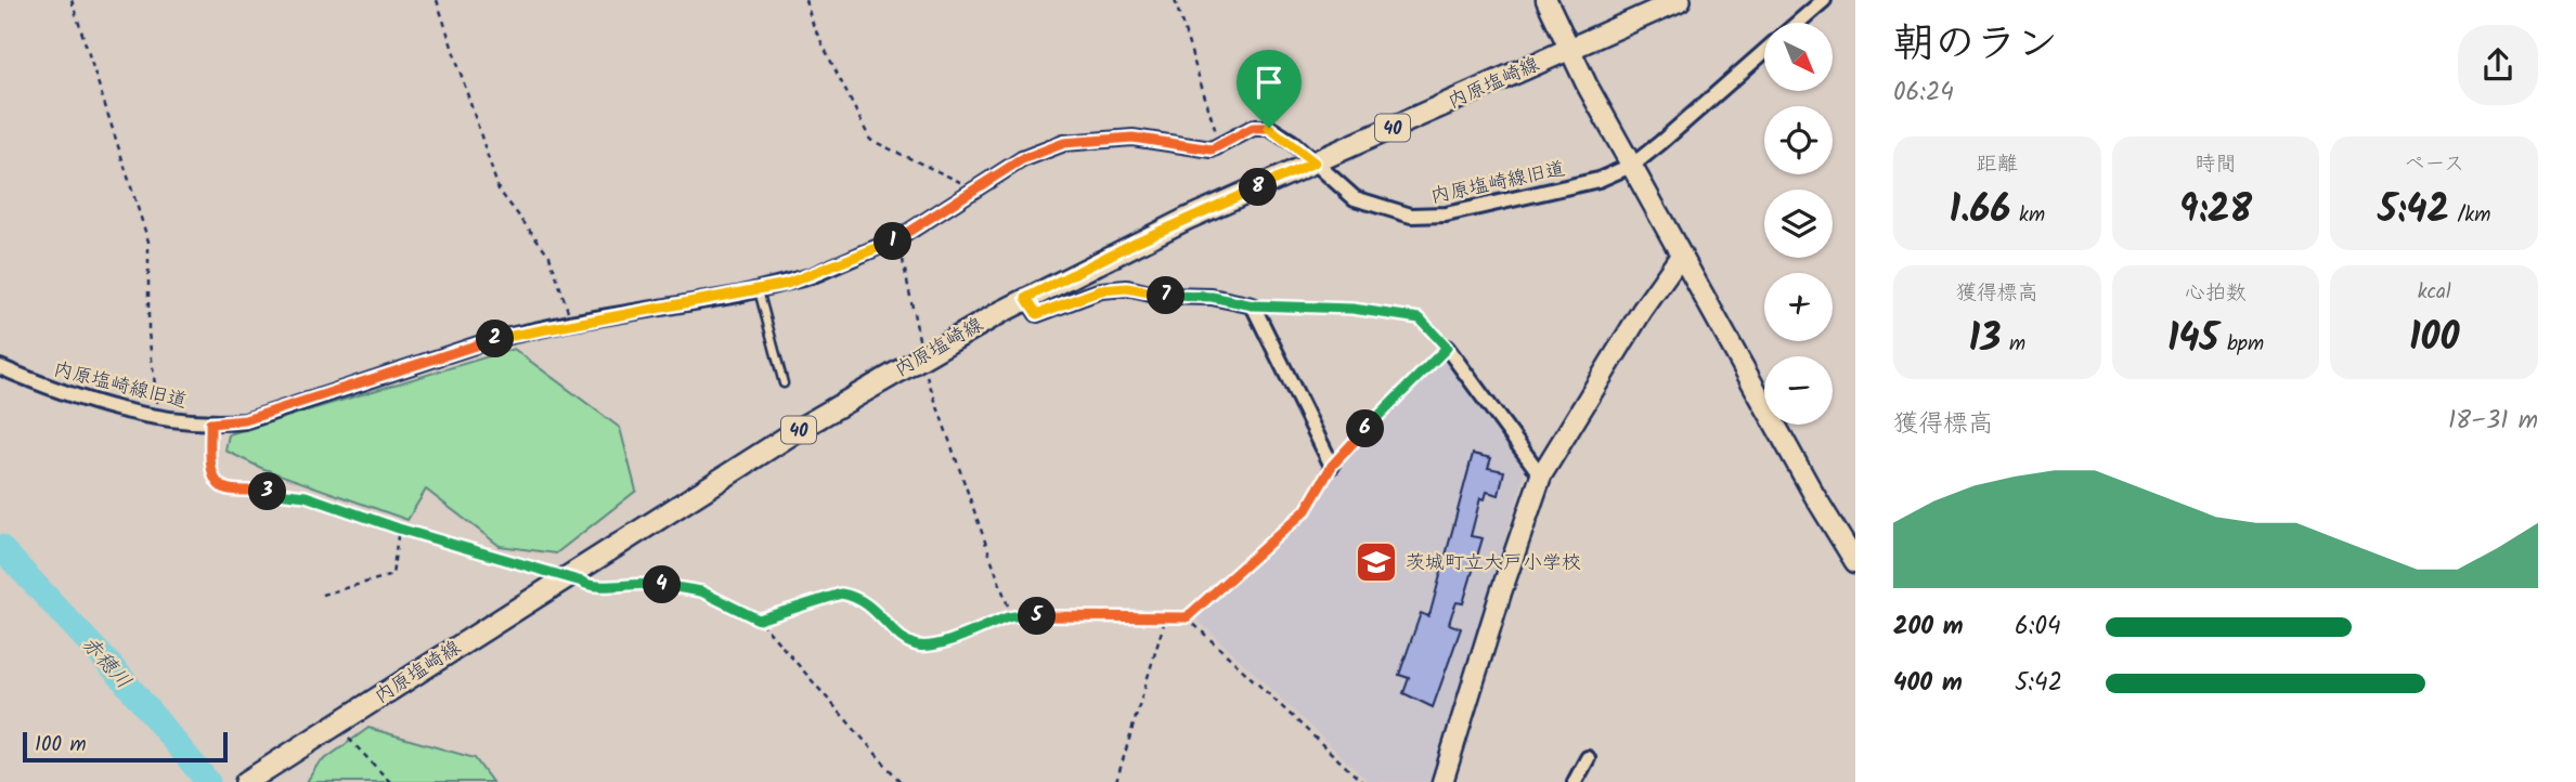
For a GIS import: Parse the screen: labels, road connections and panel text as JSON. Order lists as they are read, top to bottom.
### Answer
{
  "streets": {
    "main road": ["内原塩崎線", "40"],
    "street": ["内原塩崎線旧道"]
  },
  "crossings": [
    ["内原塩崎線", "内原塩崎線旧道"]
  ],
  "water": ["赤穂川"],
  "places": {
    "school or university": ["茨城町立大戸小学校"]
  },
  "scale_bar": "100 m",
  "north": "bottom right",
  "page": {
    "heading": ["朝のラン", "06:24"],
    "map_buttons": ["+", "−"],
    "stats": [
      ["距離", "1.66 km"],
      ["時間", "9:28"],
      ["ペース", "5:42 /km"],
      ["獲得標高", "13 m"],
      ["心拍数", "145 bpm"],
      ["kcal", "100"]
    ],
    "pins": [
      "8",
      "1",
      "7",
      "2",
      "6",
      "3",
      "4",
      "5"
    ],
    "chart": ["獲得標高", "18–31 m"],
    "list": [
      {
        "name": "200 m",
        "note": "6:04"
      },
      {
        "name": "400 m",
        "note": "5:42"
      }
    ],
    "scale": "100 m"
  }
}
